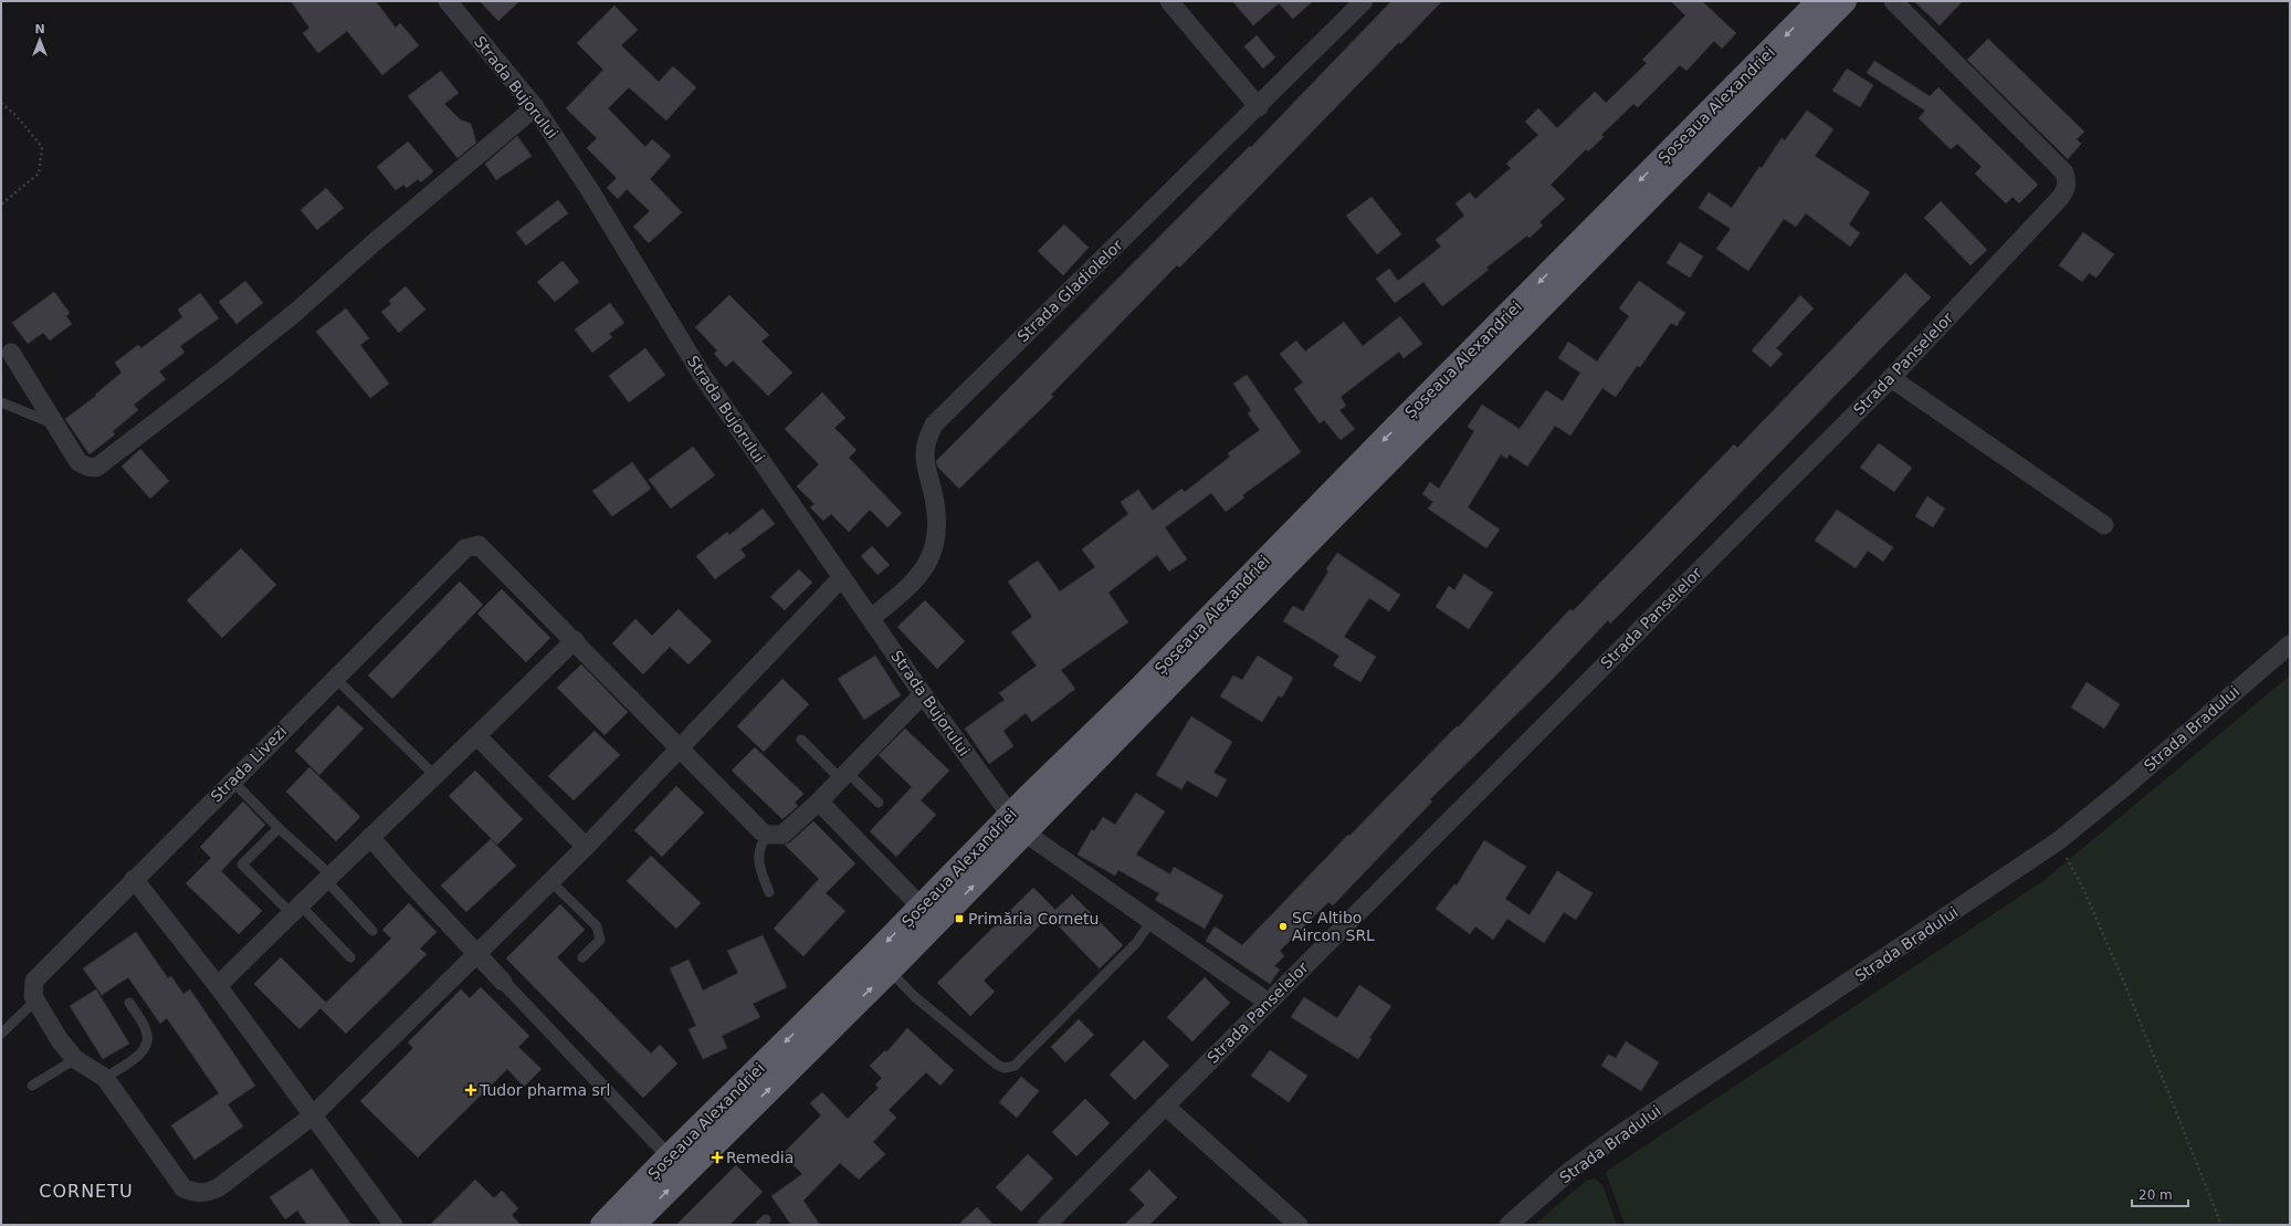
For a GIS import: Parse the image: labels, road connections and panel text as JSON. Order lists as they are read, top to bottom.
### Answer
{
  "streets": {
    "highway": ["Șoseaua Alexandriei"],
    "street": [
      "Strada Bujorului",
      "Strada Gladiolelor",
      "Strada Panselelor",
      "Strada Bradului",
      "Strada Livezi"
    ]
  },
  "crossings": [
    ["Strada Bujorului", "Șoseaua Alexandriei"],
    ["Strada Bujorului", "Strada Gladiolelor"],
    ["Strada Bujorului", "Strada Panselelor"]
  ],
  "districts": ["CORNETU"],
  "places": {
    "transit": ["Primăria Cornetu"],
    "other": ["SC Altibo Aircon SRL"],
    "health": ["Tudor pharma srl", "Remedia"]
  },
  "scale_bar": "20 m",
  "north": "top"
}
